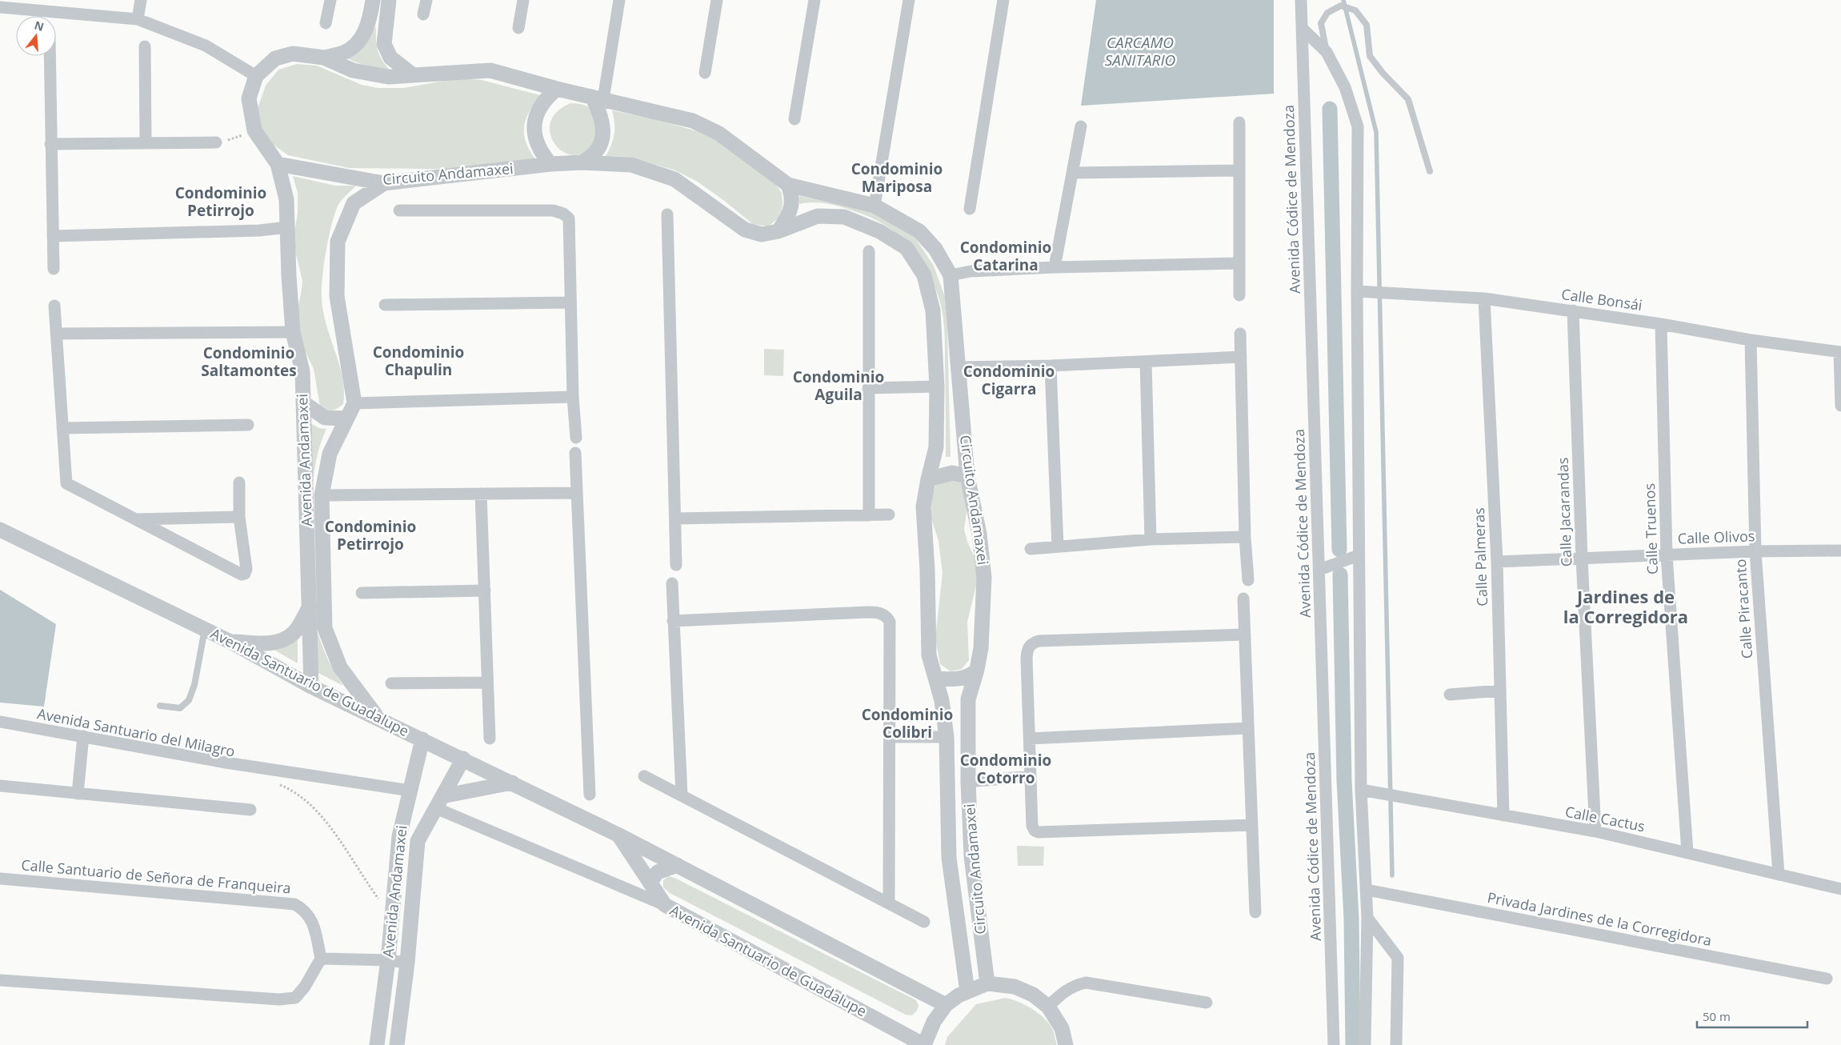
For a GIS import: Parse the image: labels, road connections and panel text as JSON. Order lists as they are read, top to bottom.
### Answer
{
  "streets": {
    "street": [
      "Circuito Andamaxei",
      "Avenida Códice de Mendoza",
      "Calle Bonsái",
      "Avenida Andamaxei",
      "Calle Jacarandas",
      "Calle Truenos",
      "Calle Olivos",
      "Calle Palmeras",
      "Calle Piracanto",
      "Avenida Santuario de Guadalupe",
      "Avenida Santuario del Milagro",
      "Calle Cactus",
      "Calle Santuario de Señora de Franqueira",
      "Privada Jardines de la Corregidora"
    ]
  },
  "crossings": [
    ["Circuito Andamaxei", "Avenida Andamaxei"],
    ["Calle Bonsái", "Calle Jacarandas"],
    ["Calle Bonsái", "Calle Truenos"],
    ["Calle Bonsái", "Calle Palmeras"],
    ["Calle Bonsái", "Calle Piracanto"],
    ["Avenida Andamaxei", "Avenida Santuario de Guadalupe"],
    ["Avenida Andamaxei", "Avenida Santuario del Milagro"],
    ["Calle Jacarandas", "Calle Olivos"],
    ["Calle Jacarandas", "Calle Cactus"],
    ["Calle Truenos", "Calle Olivos"],
    ["Calle Truenos", "Calle Cactus"],
    ["Calle Olivos", "Calle Palmeras"],
    ["Calle Olivos", "Calle Piracanto"],
    ["Calle Palmeras", "Calle Cactus"],
    ["Calle Piracanto", "Calle Cactus"]
  ],
  "districts": [
    "Condominio Mariposa",
    "Condominio Petirrojo",
    "Condominio Catarina",
    "Condominio Chapulin",
    "Condominio Saltamontes",
    "Condominio Cigarra",
    "Condominio Aguila",
    "Condominio Petirrojo",
    "Jardines de la Corregidora",
    "Condominio Colibri",
    "Condominio Cotorro"
  ],
  "water": ["CARCAMO SANITARIO"],
  "scale_bar": "50 m",
  "north": "top"
}
